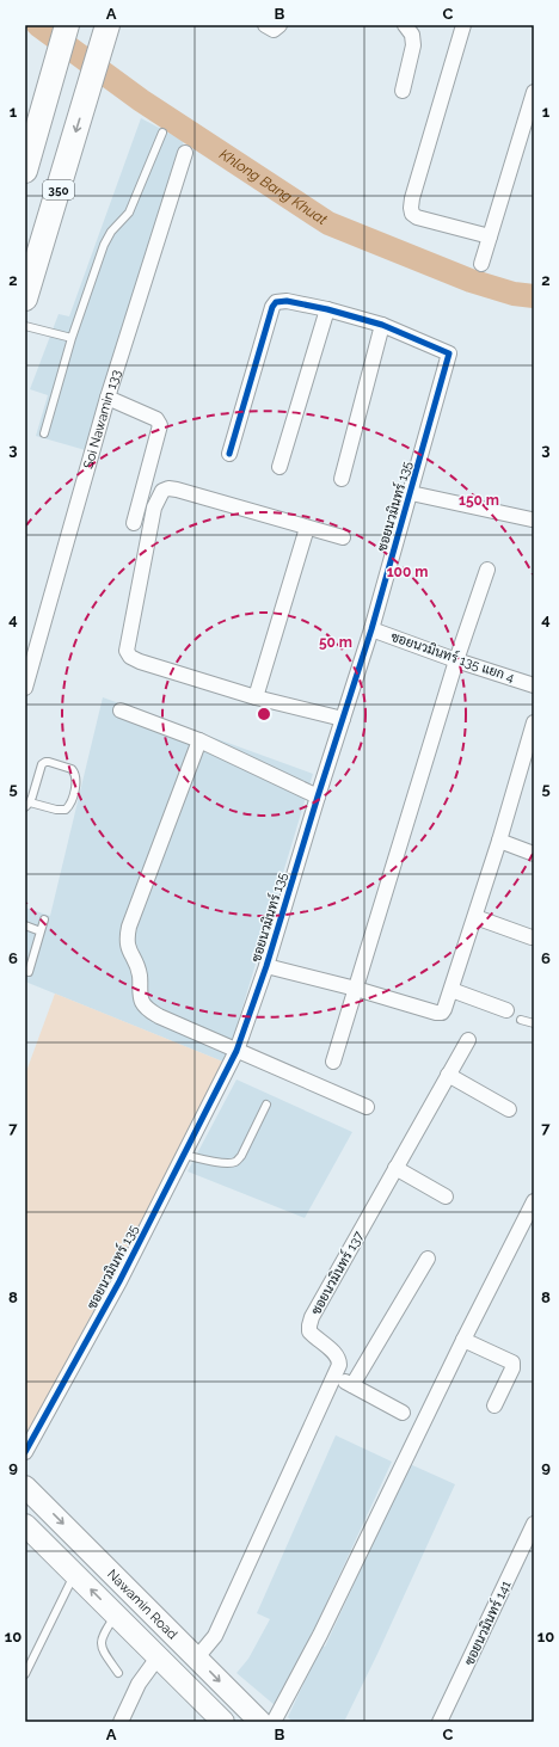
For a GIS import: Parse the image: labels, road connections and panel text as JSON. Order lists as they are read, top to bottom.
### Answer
{
  "streets": {
    "main road": ["350", "Nawamin Road"],
    "street": [
      "Soi Nawamin 133",
      "ซอยนวมินทร์ 135",
      "ซอยนวมินทร์ 135 แยก 4",
      "ซอยนวมินทร์ 137",
      "ซอยนวมินทร์ 141"
    ]
  },
  "crossings": [
    ["ซอยนวมินทร์ 135", "ซอยนวมินทร์ 135 แยก 4"],
    ["ซอยนวมินทร์ 137", "Nawamin Road"]
  ],
  "water": ["Khlong Bang Khuat"],
  "grid": {
    "columns": ["A", "B", "C"],
    "rows": [
      "1",
      "2",
      "3",
      "4",
      "5",
      "6",
      "7",
      "8",
      "9",
      "10"
    ]
  },
  "rings": ["150 m", "100 m", "50 m"]
}
